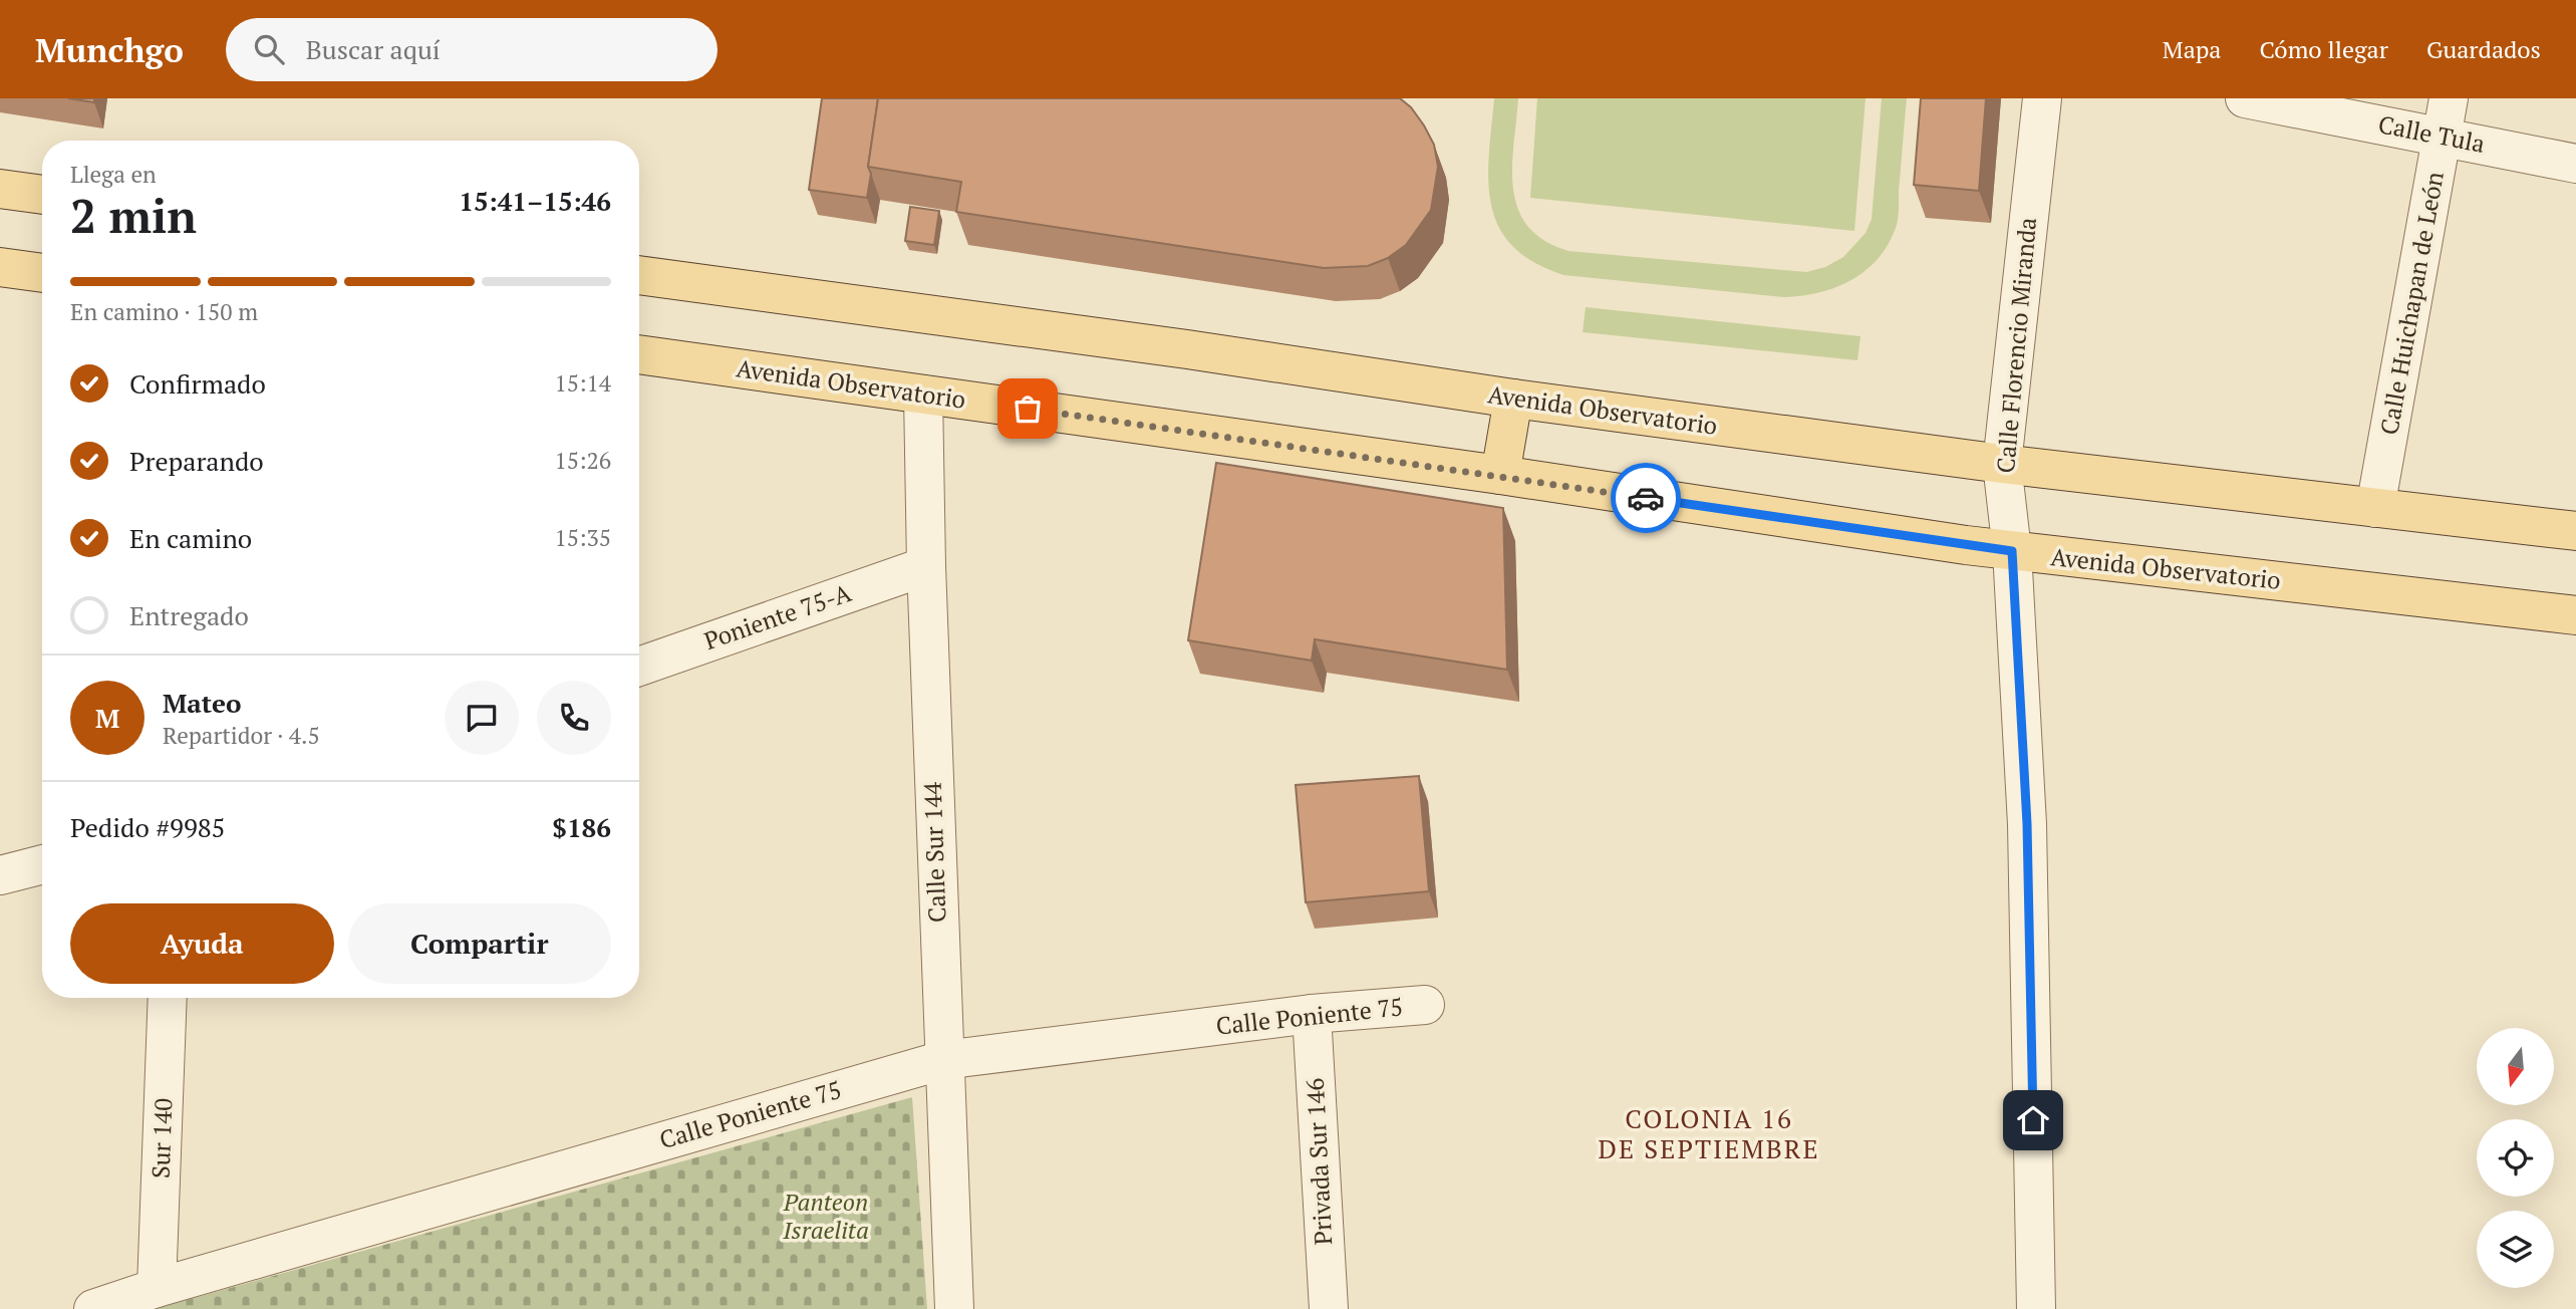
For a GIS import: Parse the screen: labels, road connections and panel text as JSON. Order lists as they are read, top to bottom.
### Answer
{
  "streets": {
    "main road": ["Avenida Observatorio"],
    "street": [
      "Calle Tula",
      "Calle Huichapan de León",
      "Calle Florencio Miranda",
      "Poniente 75-A",
      "Calle Sur 144",
      "Calle Poniente 75",
      "Sur 140",
      "Privada Sur 146"
    ]
  },
  "crossings": [
    ["Calle Tula", "Calle Huichapan de León"],
    ["Calle Huichapan de León", "Avenida Observatorio"],
    ["Calle Florencio Miranda", "Avenida Observatorio"],
    ["Avenida Observatorio", "Calle Sur 144"],
    ["Poniente 75-A", "Calle Sur 144"],
    ["Calle Sur 144", "Calle Poniente 75"],
    ["Calle Poniente 75", "Sur 140"],
    ["Calle Poniente 75", "Privada Sur 146"]
  ],
  "districts": ["COLONIA 16 DE SEPTIEMBRE"],
  "parks": ["Panteon Israelita"],
  "north": "bottom",
  "page": {
    "header": "Munchgo",
    "search": "Buscar aquí",
    "nav": ["Mapa", "Cómo llegar", "Guardados"],
    "heading": ["2 min", "Llega en", "15:41–15:46"],
    "panel": [
      "Mateo",
      "Repartidor · 4.5",
      "Pedido #9985",
      "$186"
    ],
    "bar": "En camino · 150 m",
    "list": [
      ["Confirmado", "15:14"],
      ["Preparando", "15:26"],
      ["En camino", "15:35"],
      "Entregado"
    ],
    "round": "M",
    "buttons": ["Ayuda", "Compartir"]
  }
}
